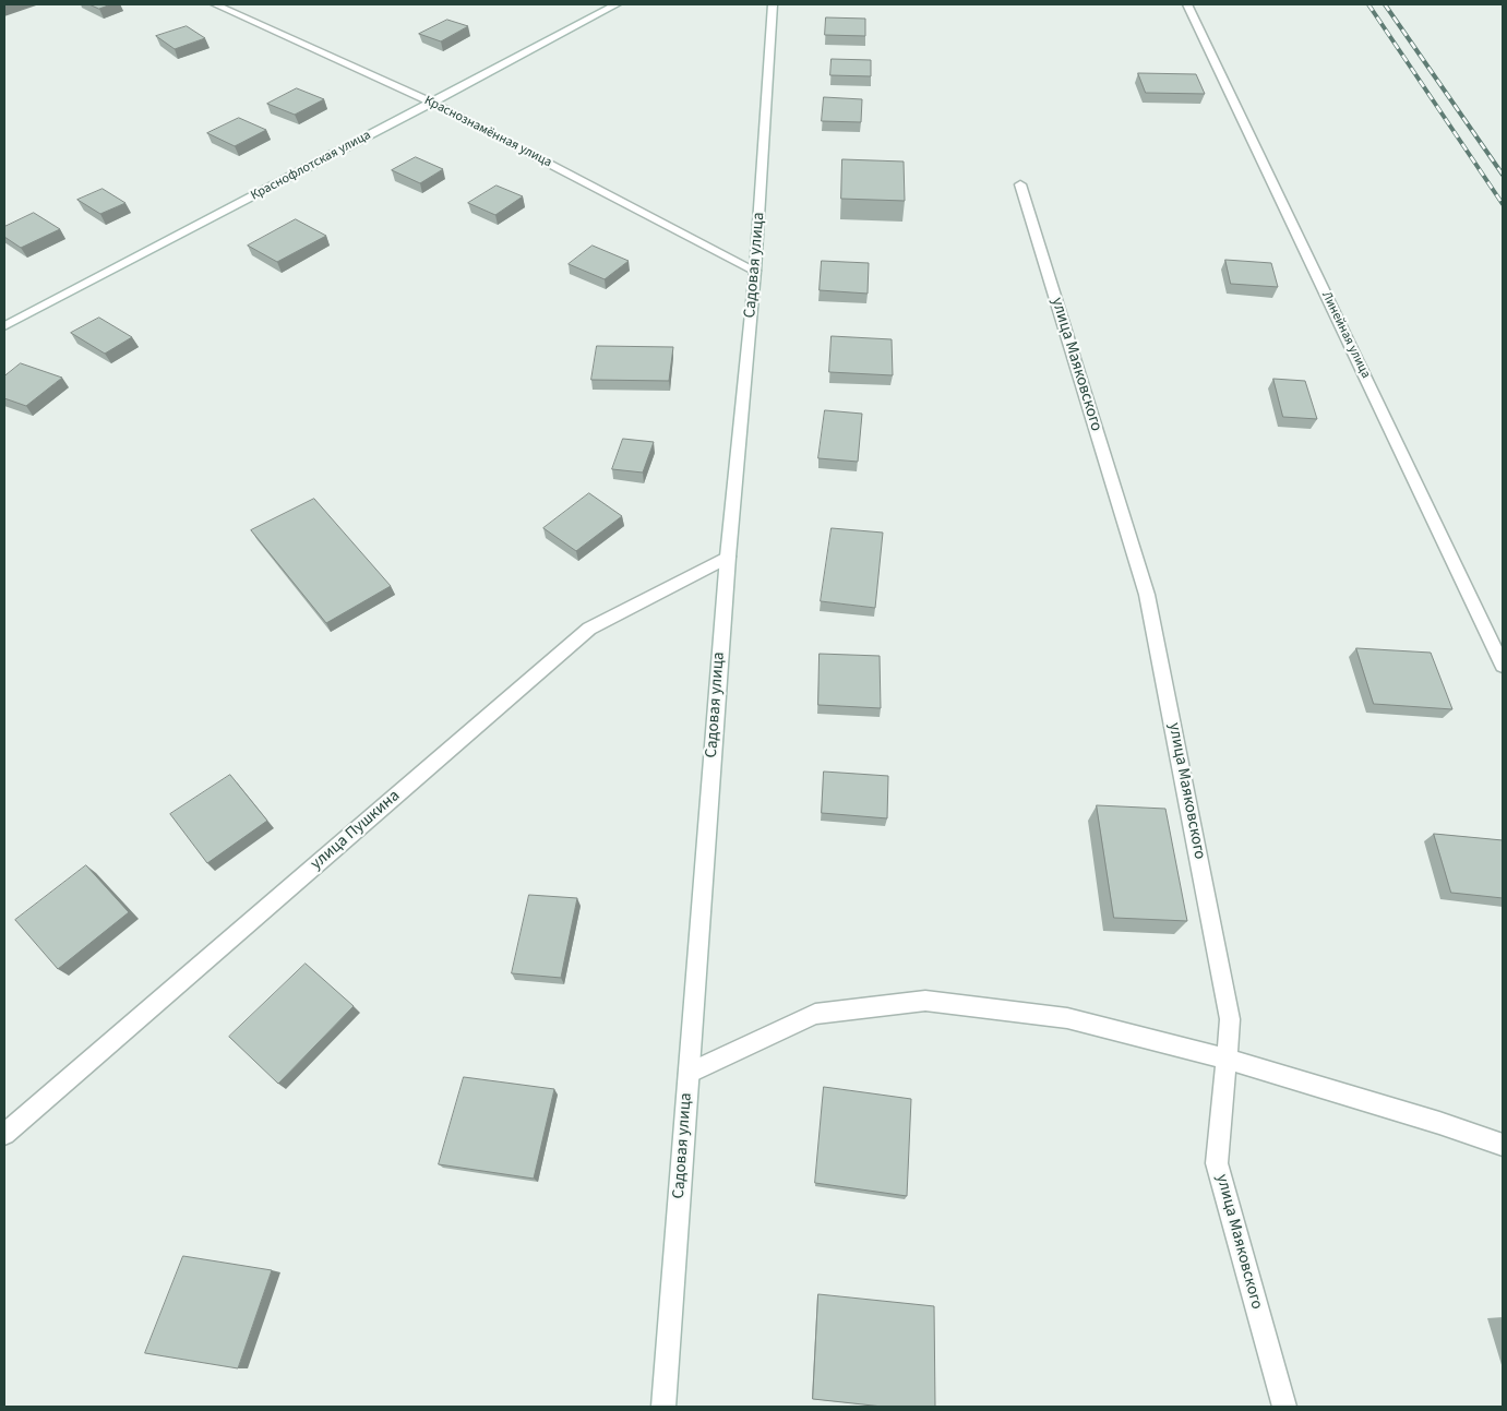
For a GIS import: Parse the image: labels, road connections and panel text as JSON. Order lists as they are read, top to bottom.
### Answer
{
  "streets": {
    "street": [
      "Краснознамённая улица",
      "Краснофлотская улица",
      "Садовая улица",
      "Линейная улица",
      "улица Маяковского",
      "улица Пушкина"
    ]
  },
  "crossings": [
    ["Краснознамённая улица", "Краснофлотская улица"],
    ["Краснознамённая улица", "Садовая улица"],
    ["Садовая улица", "улица Пушкина"]
  ]
}
